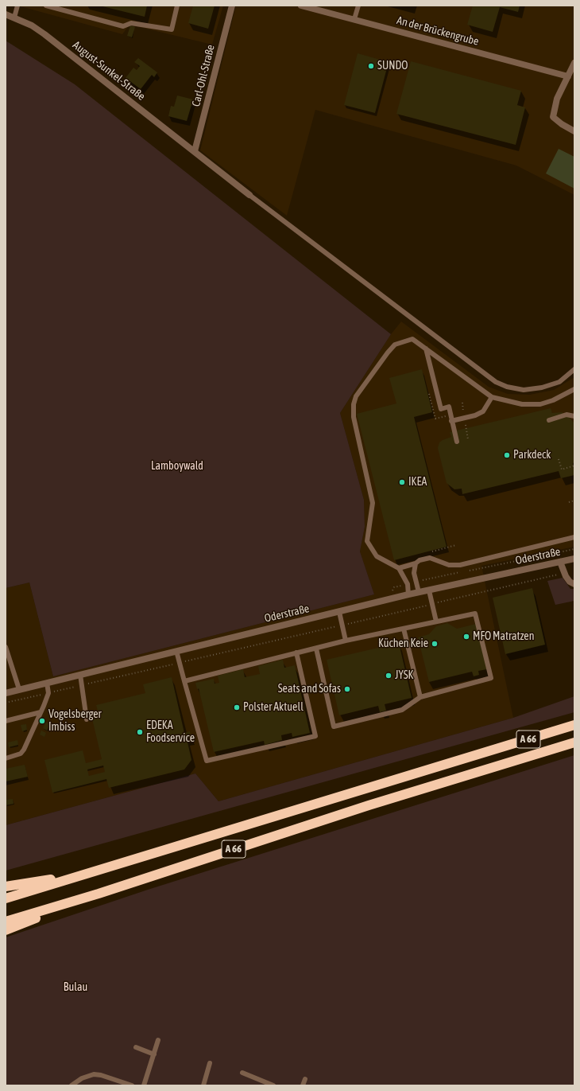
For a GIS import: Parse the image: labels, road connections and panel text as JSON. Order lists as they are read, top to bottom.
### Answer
{
  "streets": {
    "highway": ["A 66"],
    "street": [
      "An der Brückengrube",
      "August-Sunkel-Straße",
      "Carl-Ohl-Straße",
      "Oderstraße"
    ]
  },
  "crossings": [
    ["August-Sunkel-Straße", "Carl-Ohl-Straße"]
  ],
  "parks": ["Lamboywald", "Bulau"],
  "places": [
    "SUNDO",
    "Parkdeck",
    "IKEA",
    "MFO Matratzen",
    "Küchen Keie",
    "JYSK",
    "Seats and Sofas",
    "Polster Aktuell",
    "Vogelsberger Imbiss",
    "EDEKA Foodservice"
  ]
}
